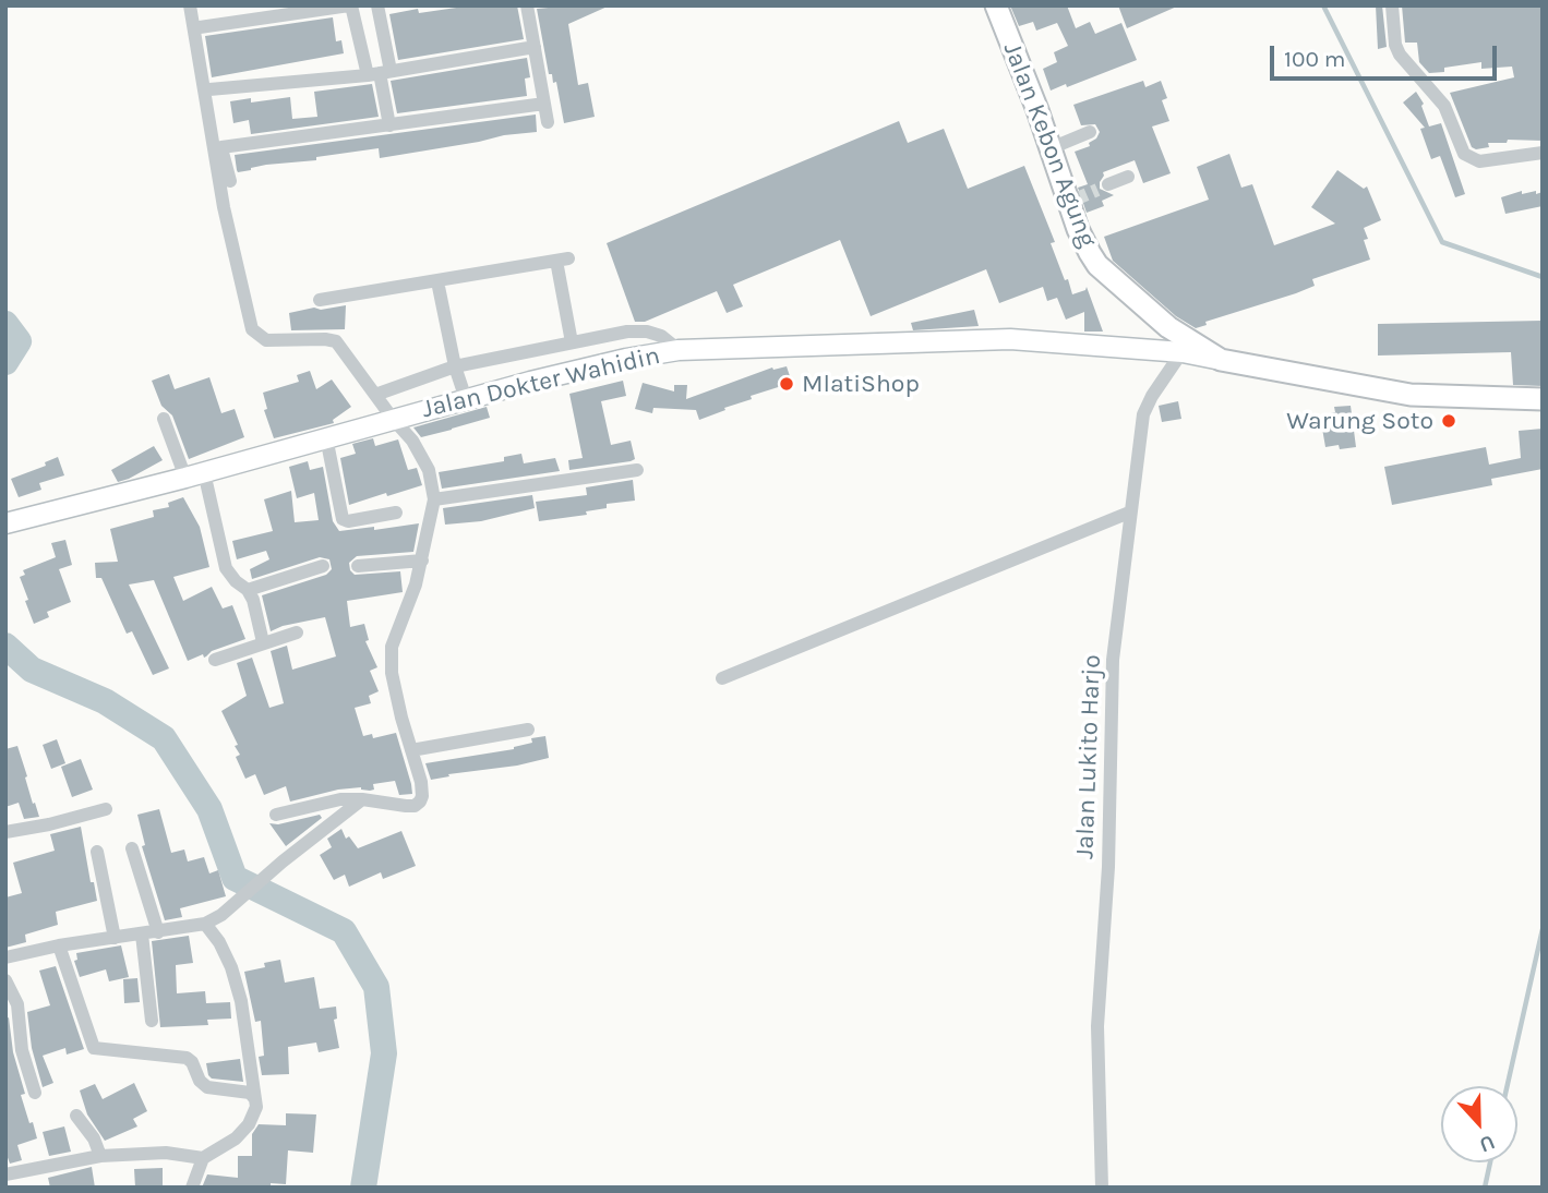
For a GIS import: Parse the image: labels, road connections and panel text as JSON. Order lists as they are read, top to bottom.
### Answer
{
  "streets": {
    "main road": ["Jalan Kebon Agung", "Jalan Dokter Wahidin"],
    "street": ["Jalan Lukito Harjo"]
  },
  "crossings": [
    ["Jalan Kebon Agung", "Jalan Dokter Wahidin"],
    ["Jalan Kebon Agung", "Jalan Lukito Harjo"],
    ["Jalan Dokter Wahidin", "Jalan Lukito Harjo"]
  ],
  "places": ["MlatiShop", "Warung Soto"],
  "scale_bar": "100 m",
  "north": "bottom"
}
